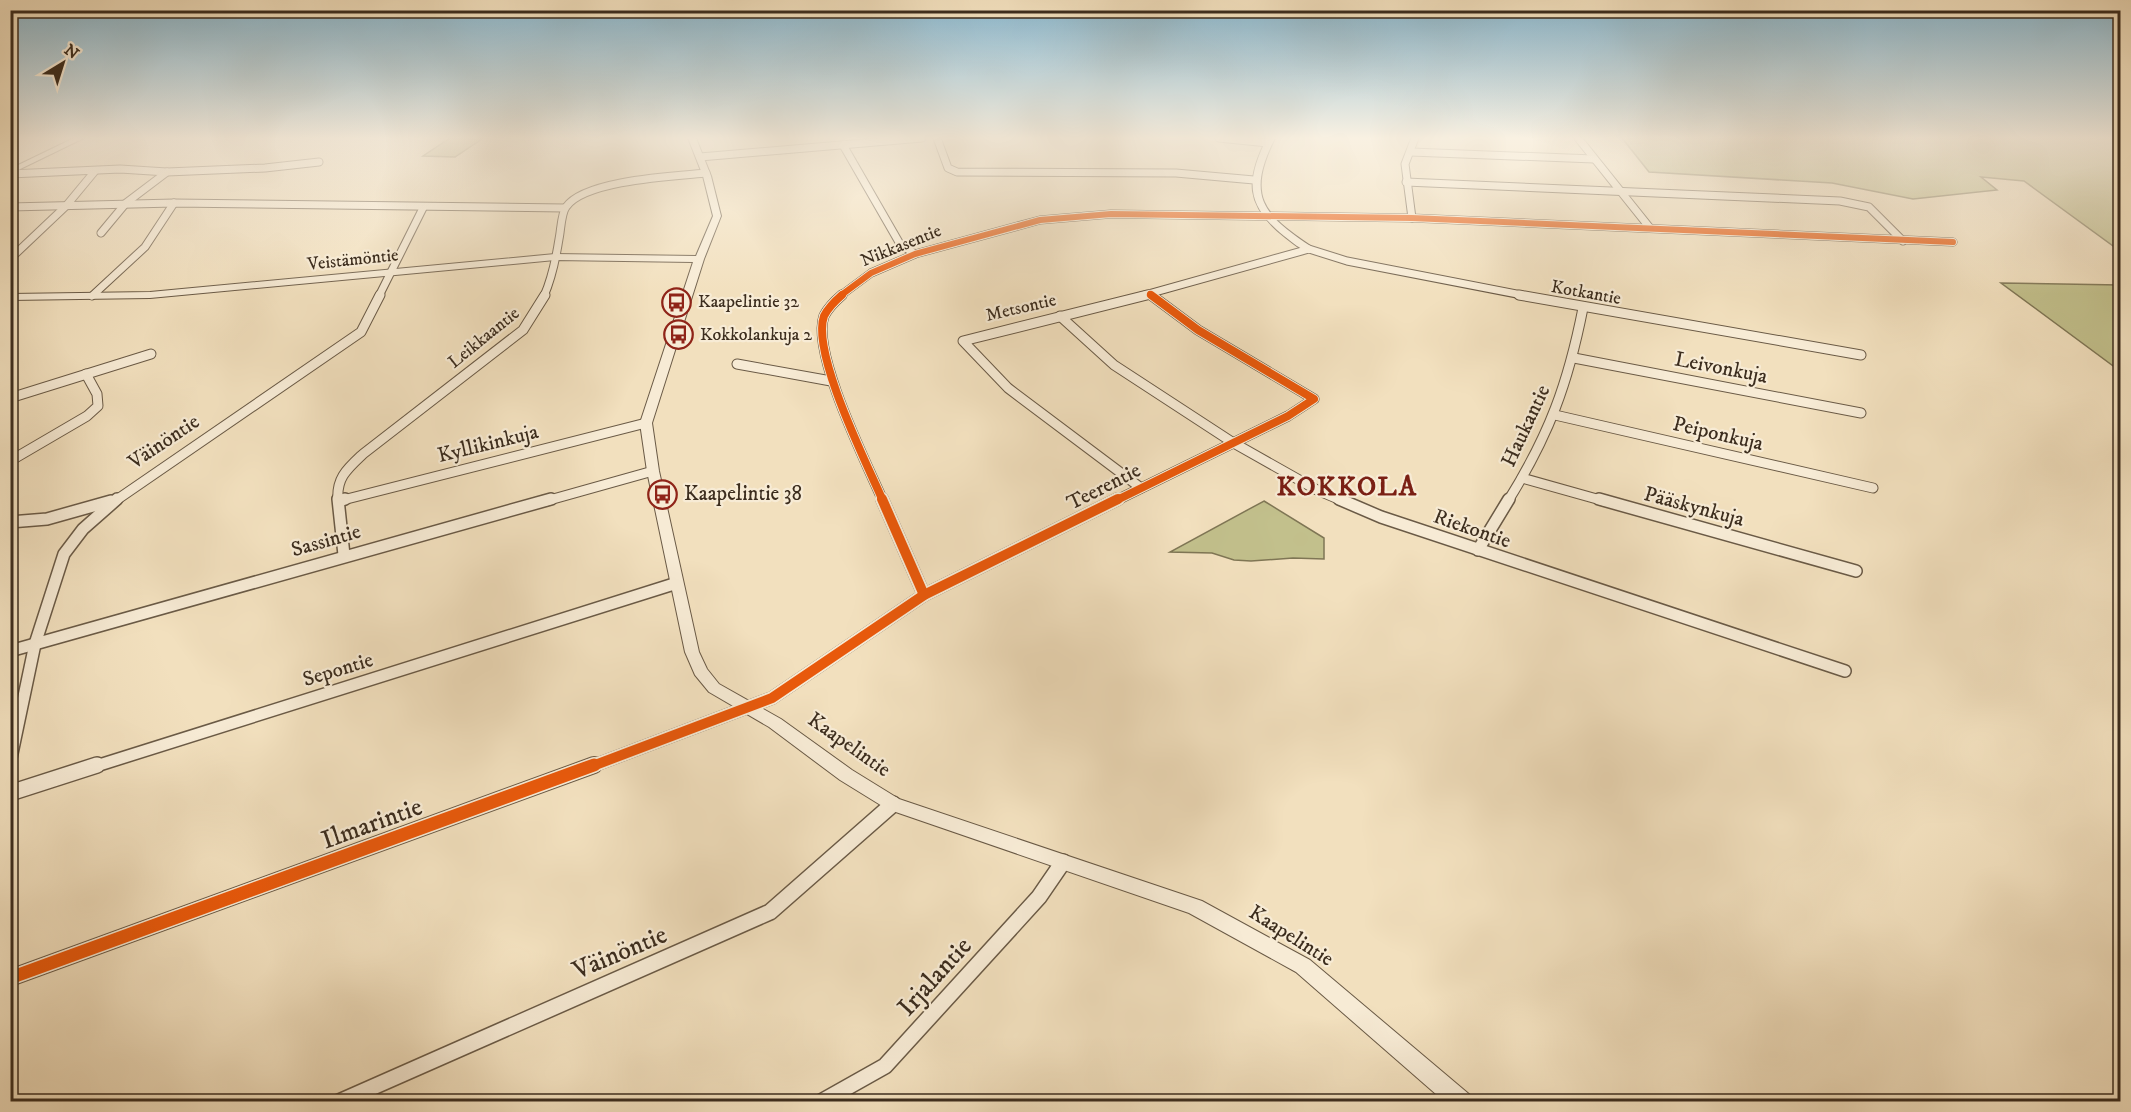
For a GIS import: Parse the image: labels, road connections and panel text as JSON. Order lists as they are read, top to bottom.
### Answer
{
  "streets": {
    "street": [
      "Nikkasentie",
      "Veistämöntie",
      "Kotkantie",
      "Metsontie",
      "Leikkaantie",
      "Leivonkuja",
      "Haukantie",
      "Peiponkuja",
      "Väinöntie",
      "Kyllikinkuja",
      "Teerentie",
      "Pääskynkuja",
      "Riekontie",
      "Sassintie",
      "Sepontie",
      "Kaapelintie",
      "Ilmarintie",
      "Irjalantie"
    ]
  },
  "crossings": [
    ["Nikkasentie", "Teerentie"],
    ["Veistämöntie", "Leikkaantie"],
    ["Veistämöntie", "Väinöntie"],
    ["Veistämöntie", "Kaapelintie"],
    ["Kotkantie", "Metsontie"],
    ["Kotkantie", "Haukantie"],
    ["Metsontie", "Teerentie"],
    ["Metsontie", "Riekontie"],
    ["Leikkaantie", "Kyllikinkuja"],
    ["Leikkaantie", "Sassintie"],
    ["Leivonkuja", "Haukantie"],
    ["Haukantie", "Peiponkuja"],
    ["Haukantie", "Pääskynkuja"],
    ["Haukantie", "Riekontie"],
    ["Väinöntie", "Sassintie"],
    ["Väinöntie", "Kaapelintie"],
    ["Kyllikinkuja", "Kaapelintie"],
    ["Teerentie", "Riekontie"],
    ["Teerentie", "Kaapelintie"],
    ["Teerentie", "Ilmarintie"],
    ["Sassintie", "Kaapelintie"],
    ["Sepontie", "Kaapelintie"],
    ["Kaapelintie", "Ilmarintie"],
    ["Kaapelintie", "Irjalantie"]
  ],
  "districts": ["KOKKOLA"],
  "places": {
    "bus stop": ["Kaapelintie 32", "Kokkolankuja 2", "Kaapelintie 38"]
  },
  "north": "top right"
}
